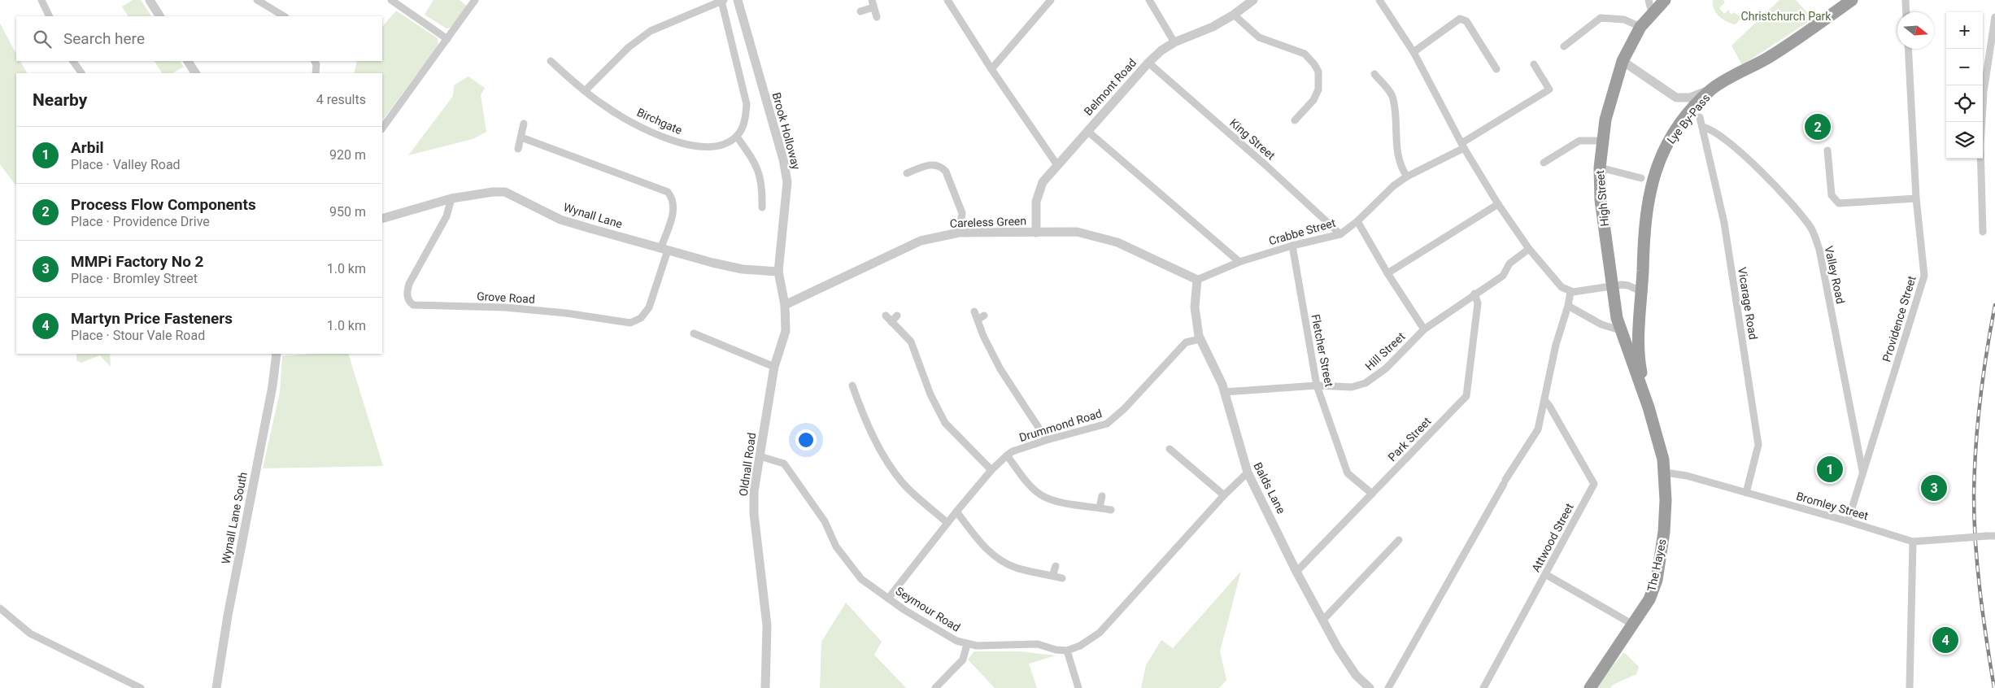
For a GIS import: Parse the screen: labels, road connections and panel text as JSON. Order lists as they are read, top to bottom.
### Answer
{
  "streets": {
    "highway": ["Lye By-Pass", "High Street", "The Hayes"],
    "street": [
      "Belmont Road",
      "Birchgate",
      "Brook Holloway",
      "King Street",
      "Wynall Lane",
      "Careless Green",
      "Crabbe Street",
      "Valley Road",
      "Grove Road",
      "Vicarage Road",
      "Providence Street",
      "Fletcher Street",
      "Hill Street",
      "Drummond Road",
      "Park Street",
      "Oldnall Road",
      "Balds Lane",
      "Bromley Street",
      "Wynall Lane South",
      "Attwood Street",
      "Seymour Road"
    ]
  },
  "crossings": [
    ["Belmont Road", "King Street"],
    ["Belmont Road", "Careless Green"],
    ["Lye By-Pass", "High Street"],
    ["Lye By-Pass", "The Hayes"],
    ["Brook Holloway", "Wynall Lane"],
    ["Brook Holloway", "Oldnall Road"],
    ["King Street", "Crabbe Street"],
    ["High Street", "The Hayes"],
    ["Wynall Lane", "Grove Road"],
    ["Wynall Lane", "Oldnall Road"],
    ["Careless Green", "Crabbe Street"],
    ["Careless Green", "Oldnall Road"],
    ["Careless Green", "Balds Lane"],
    ["Crabbe Street", "Fletcher Street"],
    ["Crabbe Street", "Balds Lane"],
    ["Valley Road", "Vicarage Road"],
    ["Valley Road", "Providence Street"],
    ["Vicarage Road", "Bromley Street"],
    ["Providence Street", "Bromley Street"],
    ["Fletcher Street", "Hill Street"],
    ["Fletcher Street", "Park Street"],
    ["Hill Street", "Park Street"],
    ["Hill Street", "Balds Lane"],
    ["Drummond Road", "Balds Lane"],
    ["Drummond Road", "Seymour Road"],
    ["Park Street", "Balds Lane"],
    ["Oldnall Road", "Seymour Road"],
    ["Bromley Street", "The Hayes"]
  ],
  "parks": ["Christchurch Park"],
  "north": "right",
  "page": {
    "map_buttons": ["+", "−"],
    "search": "Search here",
    "heading": ["Nearby", "4 results"],
    "pins": [
      "2",
      "1",
      "3",
      "4"
    ],
    "list": [
      {
        "mark": "1",
        "name": "Arbil",
        "note": "Place · Valley Road",
        "value": "920 m"
      },
      {
        "mark": "2",
        "name": "Process Flow Components",
        "note": "Place · Providence Drive",
        "value": "950 m"
      },
      {
        "mark": "3",
        "name": "MMPi Factory No 2",
        "note": "Place · Bromley Street",
        "value": "1.0 km"
      },
      {
        "mark": "4",
        "name": "Martyn Price Fasteners",
        "note": "Place · Stour Vale Road",
        "value": "1.0 km"
      }
    ]
  }
}
